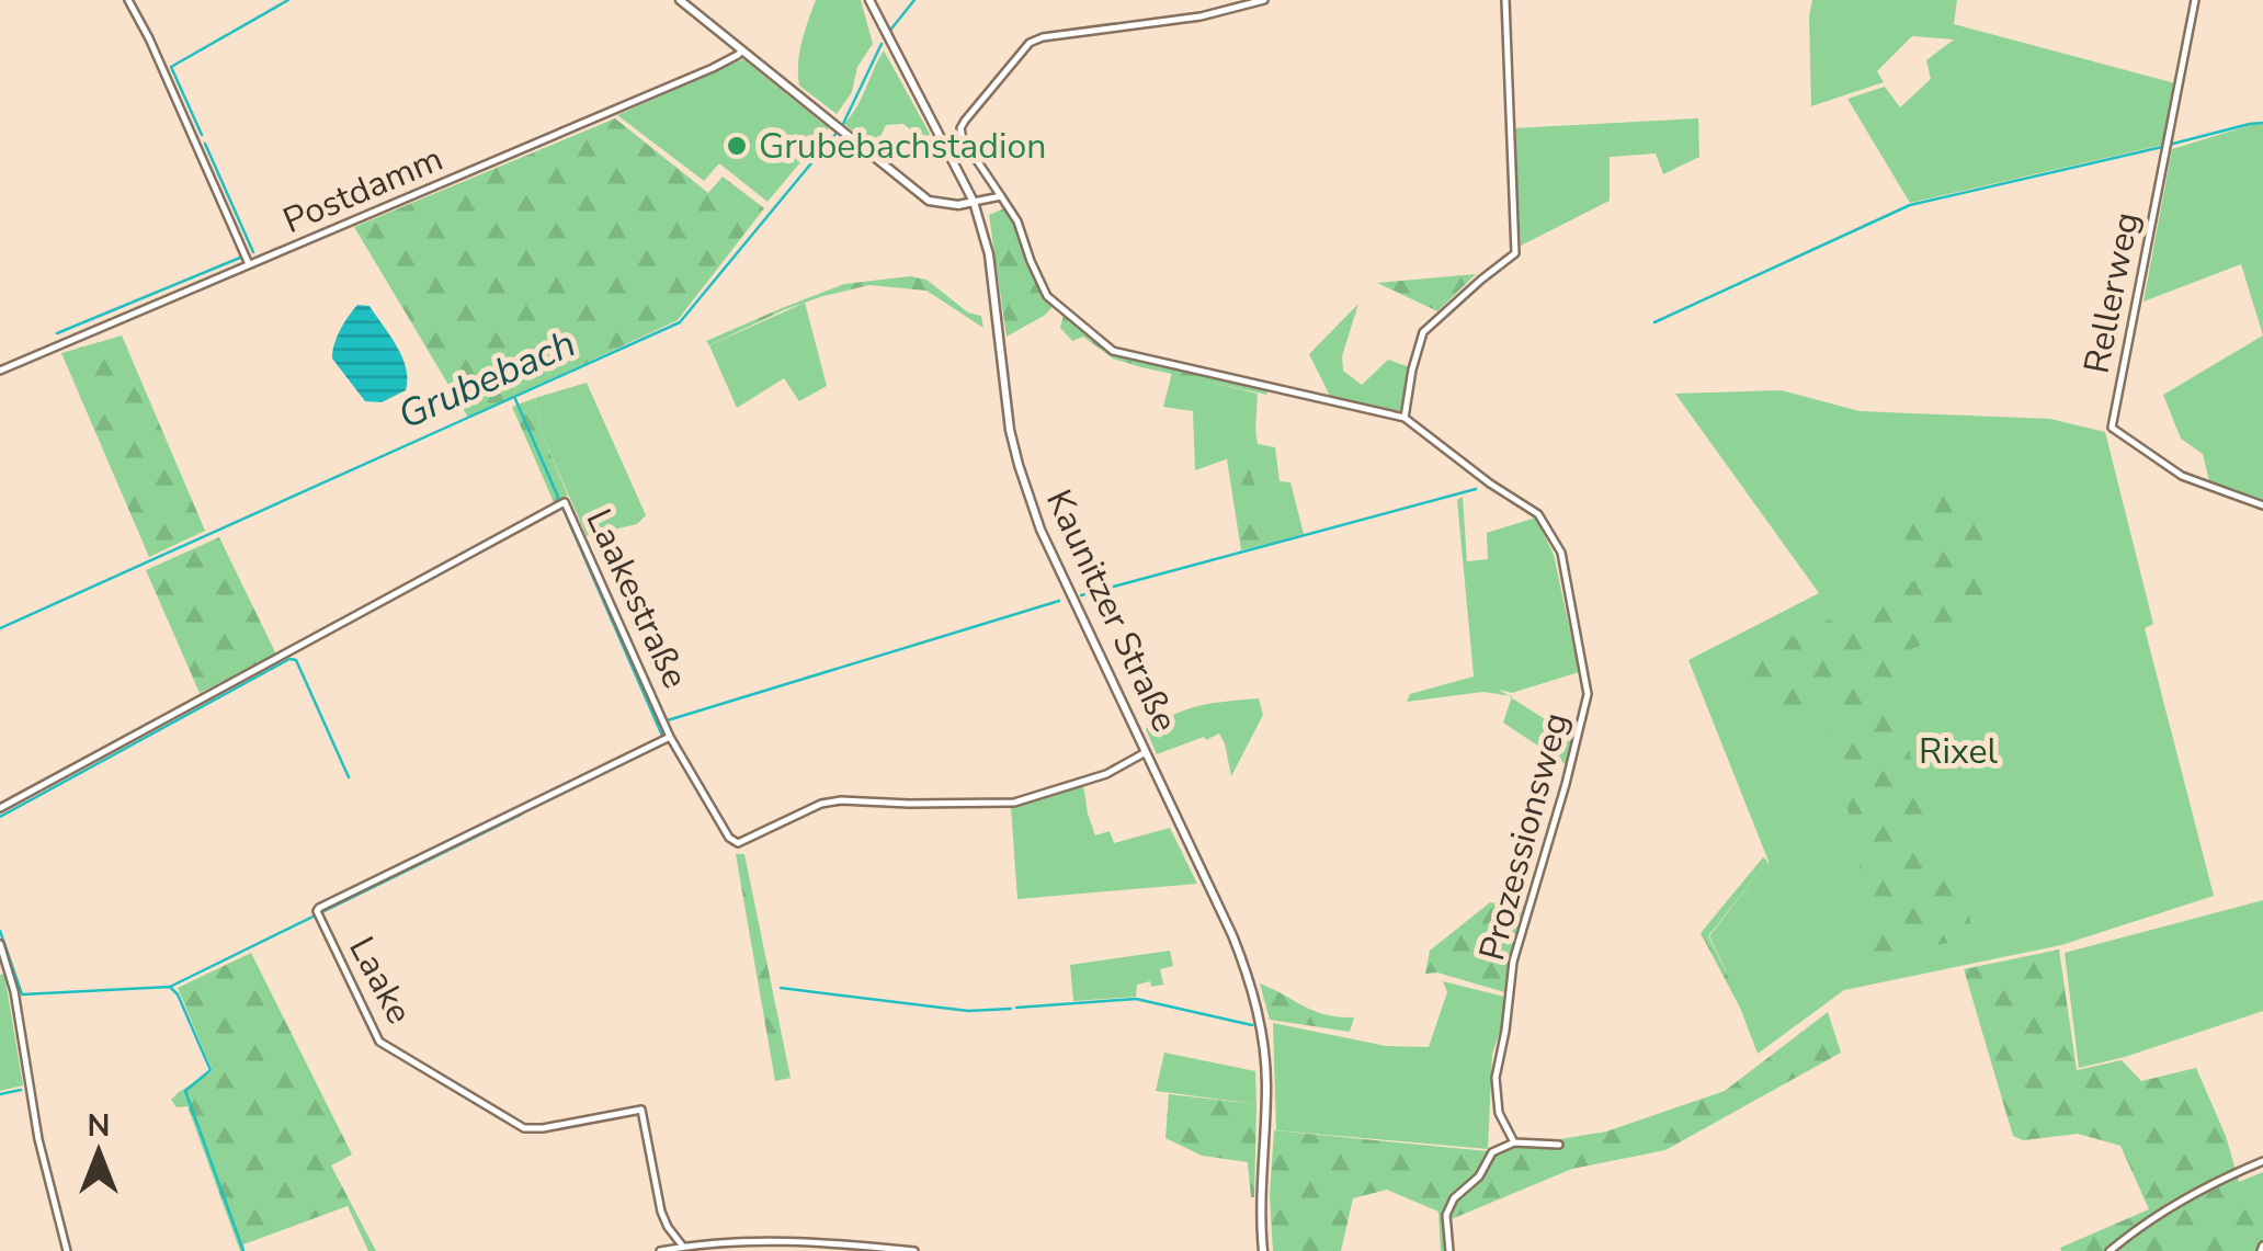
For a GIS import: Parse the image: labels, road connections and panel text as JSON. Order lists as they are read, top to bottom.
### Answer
{
  "streets": {
    "main road": ["Kaunitzer Straße"],
    "street": [
      "Postdamm",
      "Rellerweg",
      "Laakestraße",
      "Prozessionsweg",
      "Laake"
    ]
  },
  "crossings": [
    ["Laakestraße", "Kaunitzer Straße"],
    ["Laakestraße", "Laake"]
  ],
  "water": ["Grubebach"],
  "parks": ["Rixel"],
  "places": ["Grubebachstadion"],
  "north": "top"
}
